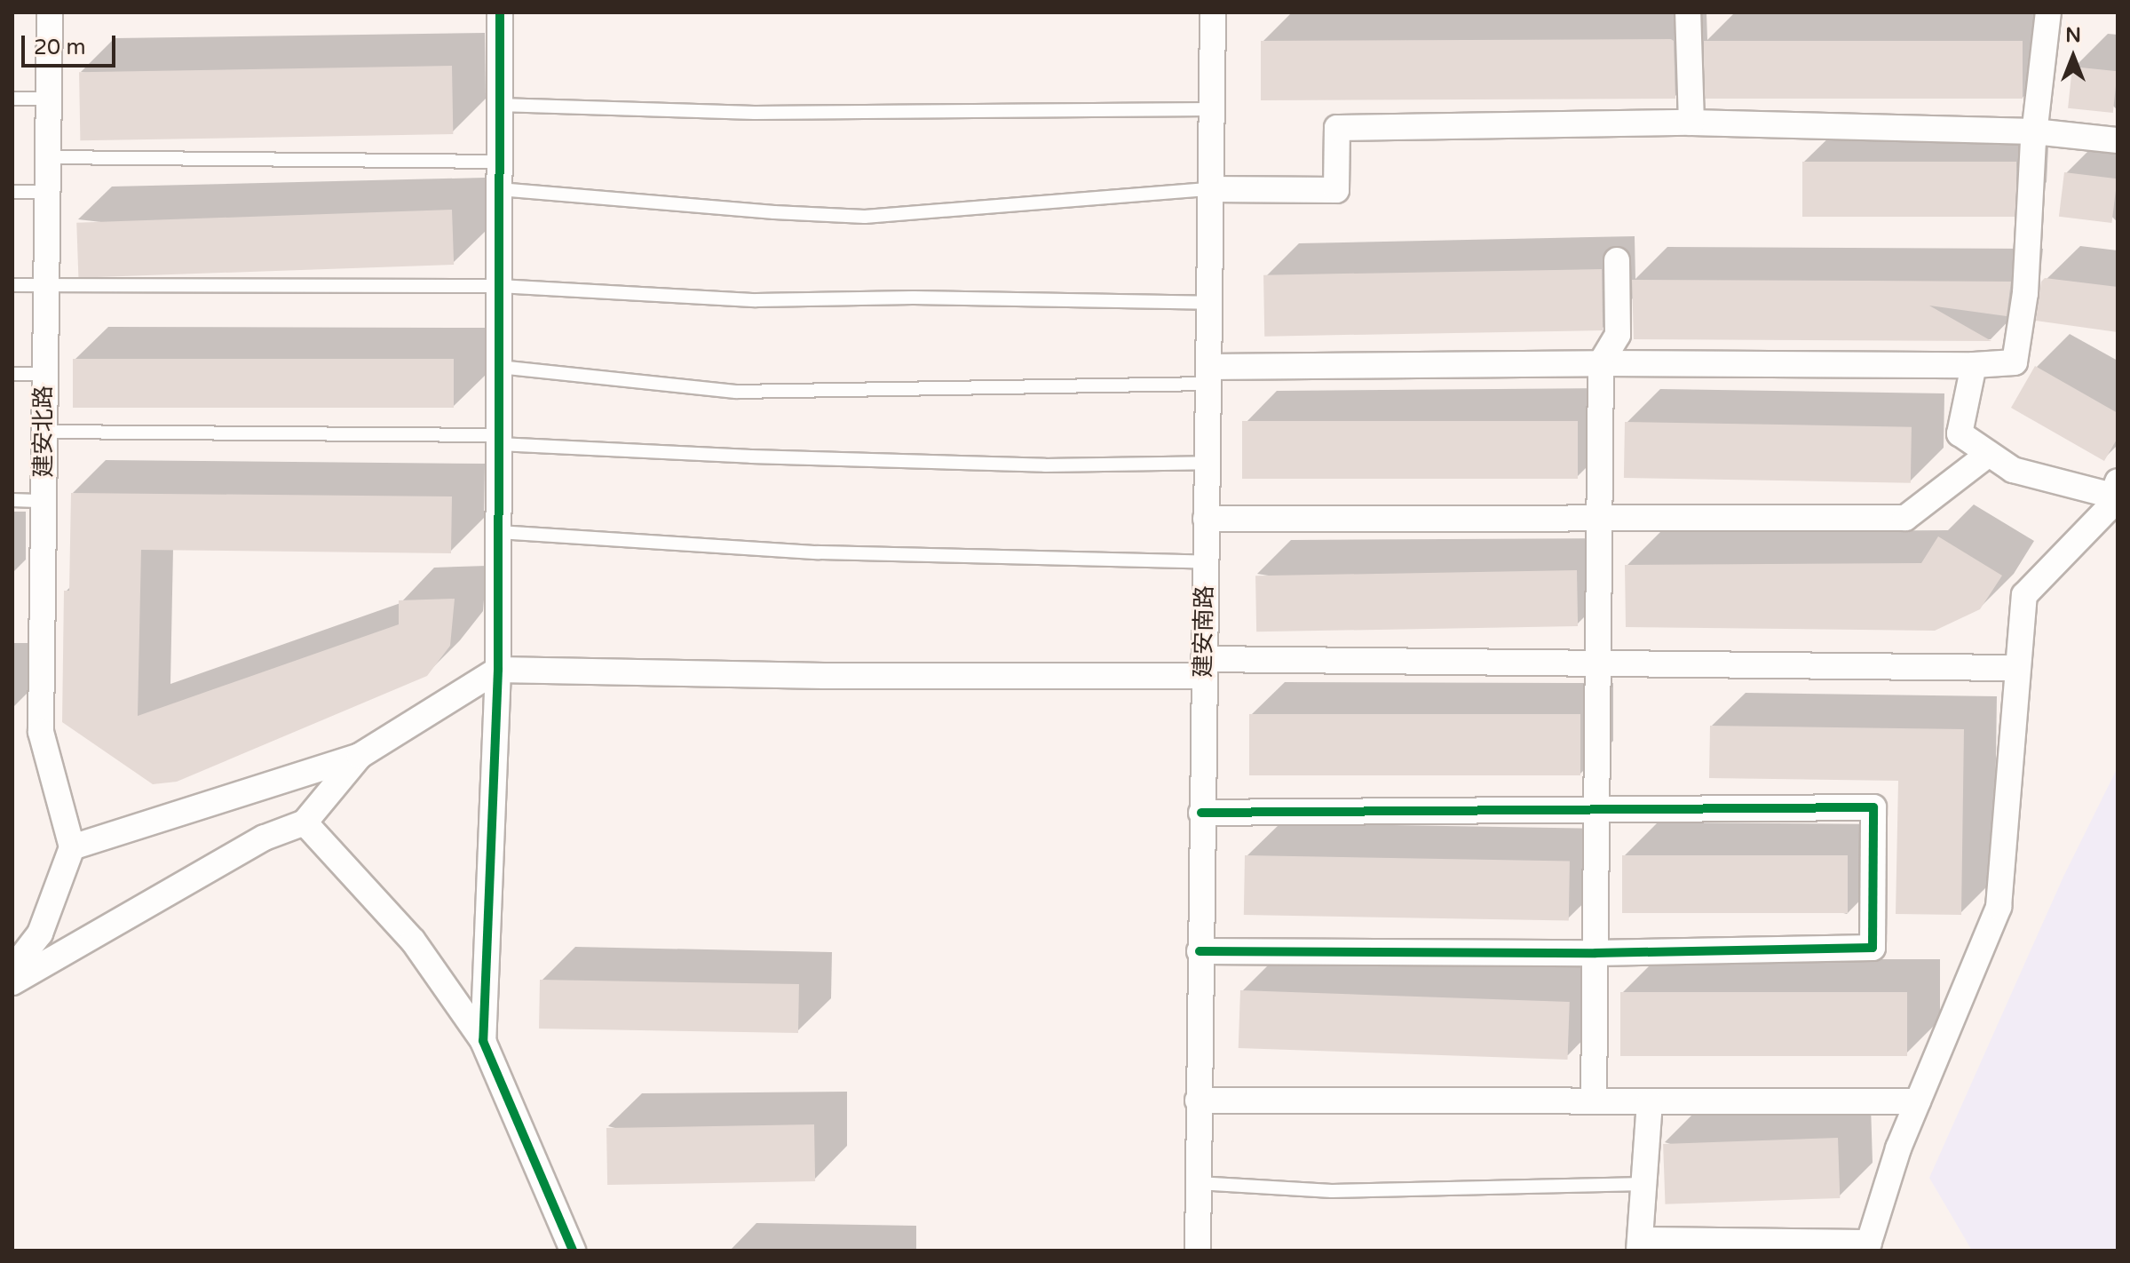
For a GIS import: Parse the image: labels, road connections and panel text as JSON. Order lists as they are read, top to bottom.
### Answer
{
  "streets": {
    "street": ["建安北路", "建安南路"]
  },
  "scale_bar": "20 m",
  "north": "top"
}
